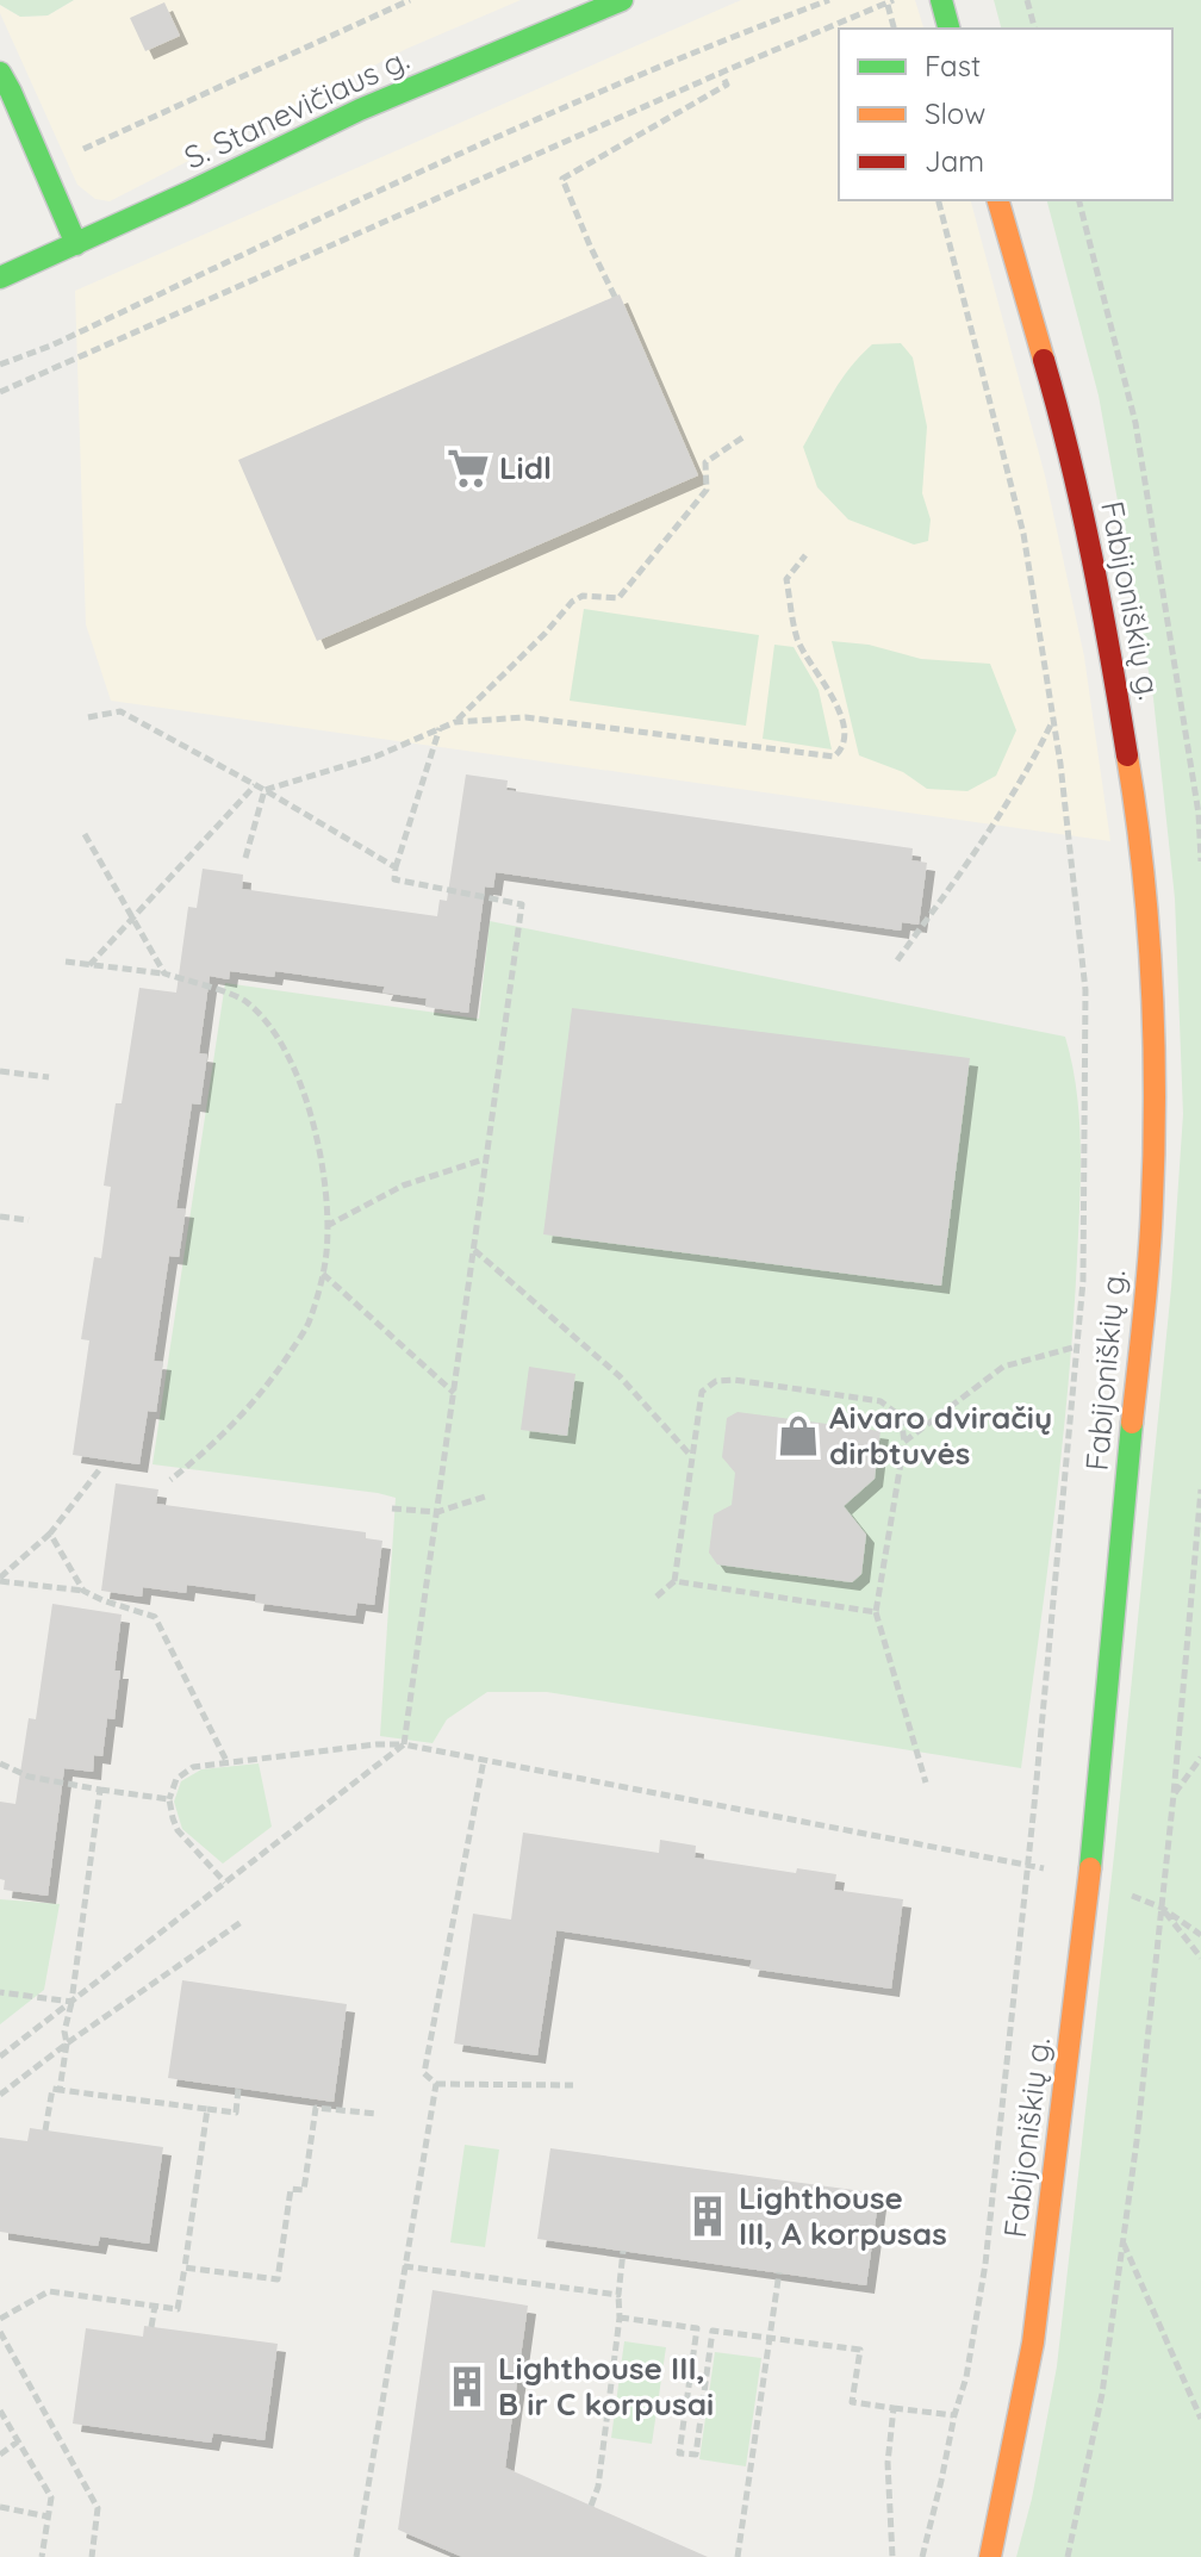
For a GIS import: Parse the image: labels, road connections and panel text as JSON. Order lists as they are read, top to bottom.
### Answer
{
  "streets": {
    "street": ["S. Stanevičiaus g.", "Fabijoniškių g."]
  },
  "places": {
    "supermarket": ["Lidl"],
    "shop": ["Aivaro dviračių dirbtuvės"],
    "building": ["Lighthouse III, A korpusas", "Lighthouse III, B ir C korpusai"]
  },
  "legend": ["Fast", "Slow", "Jam"]
}
